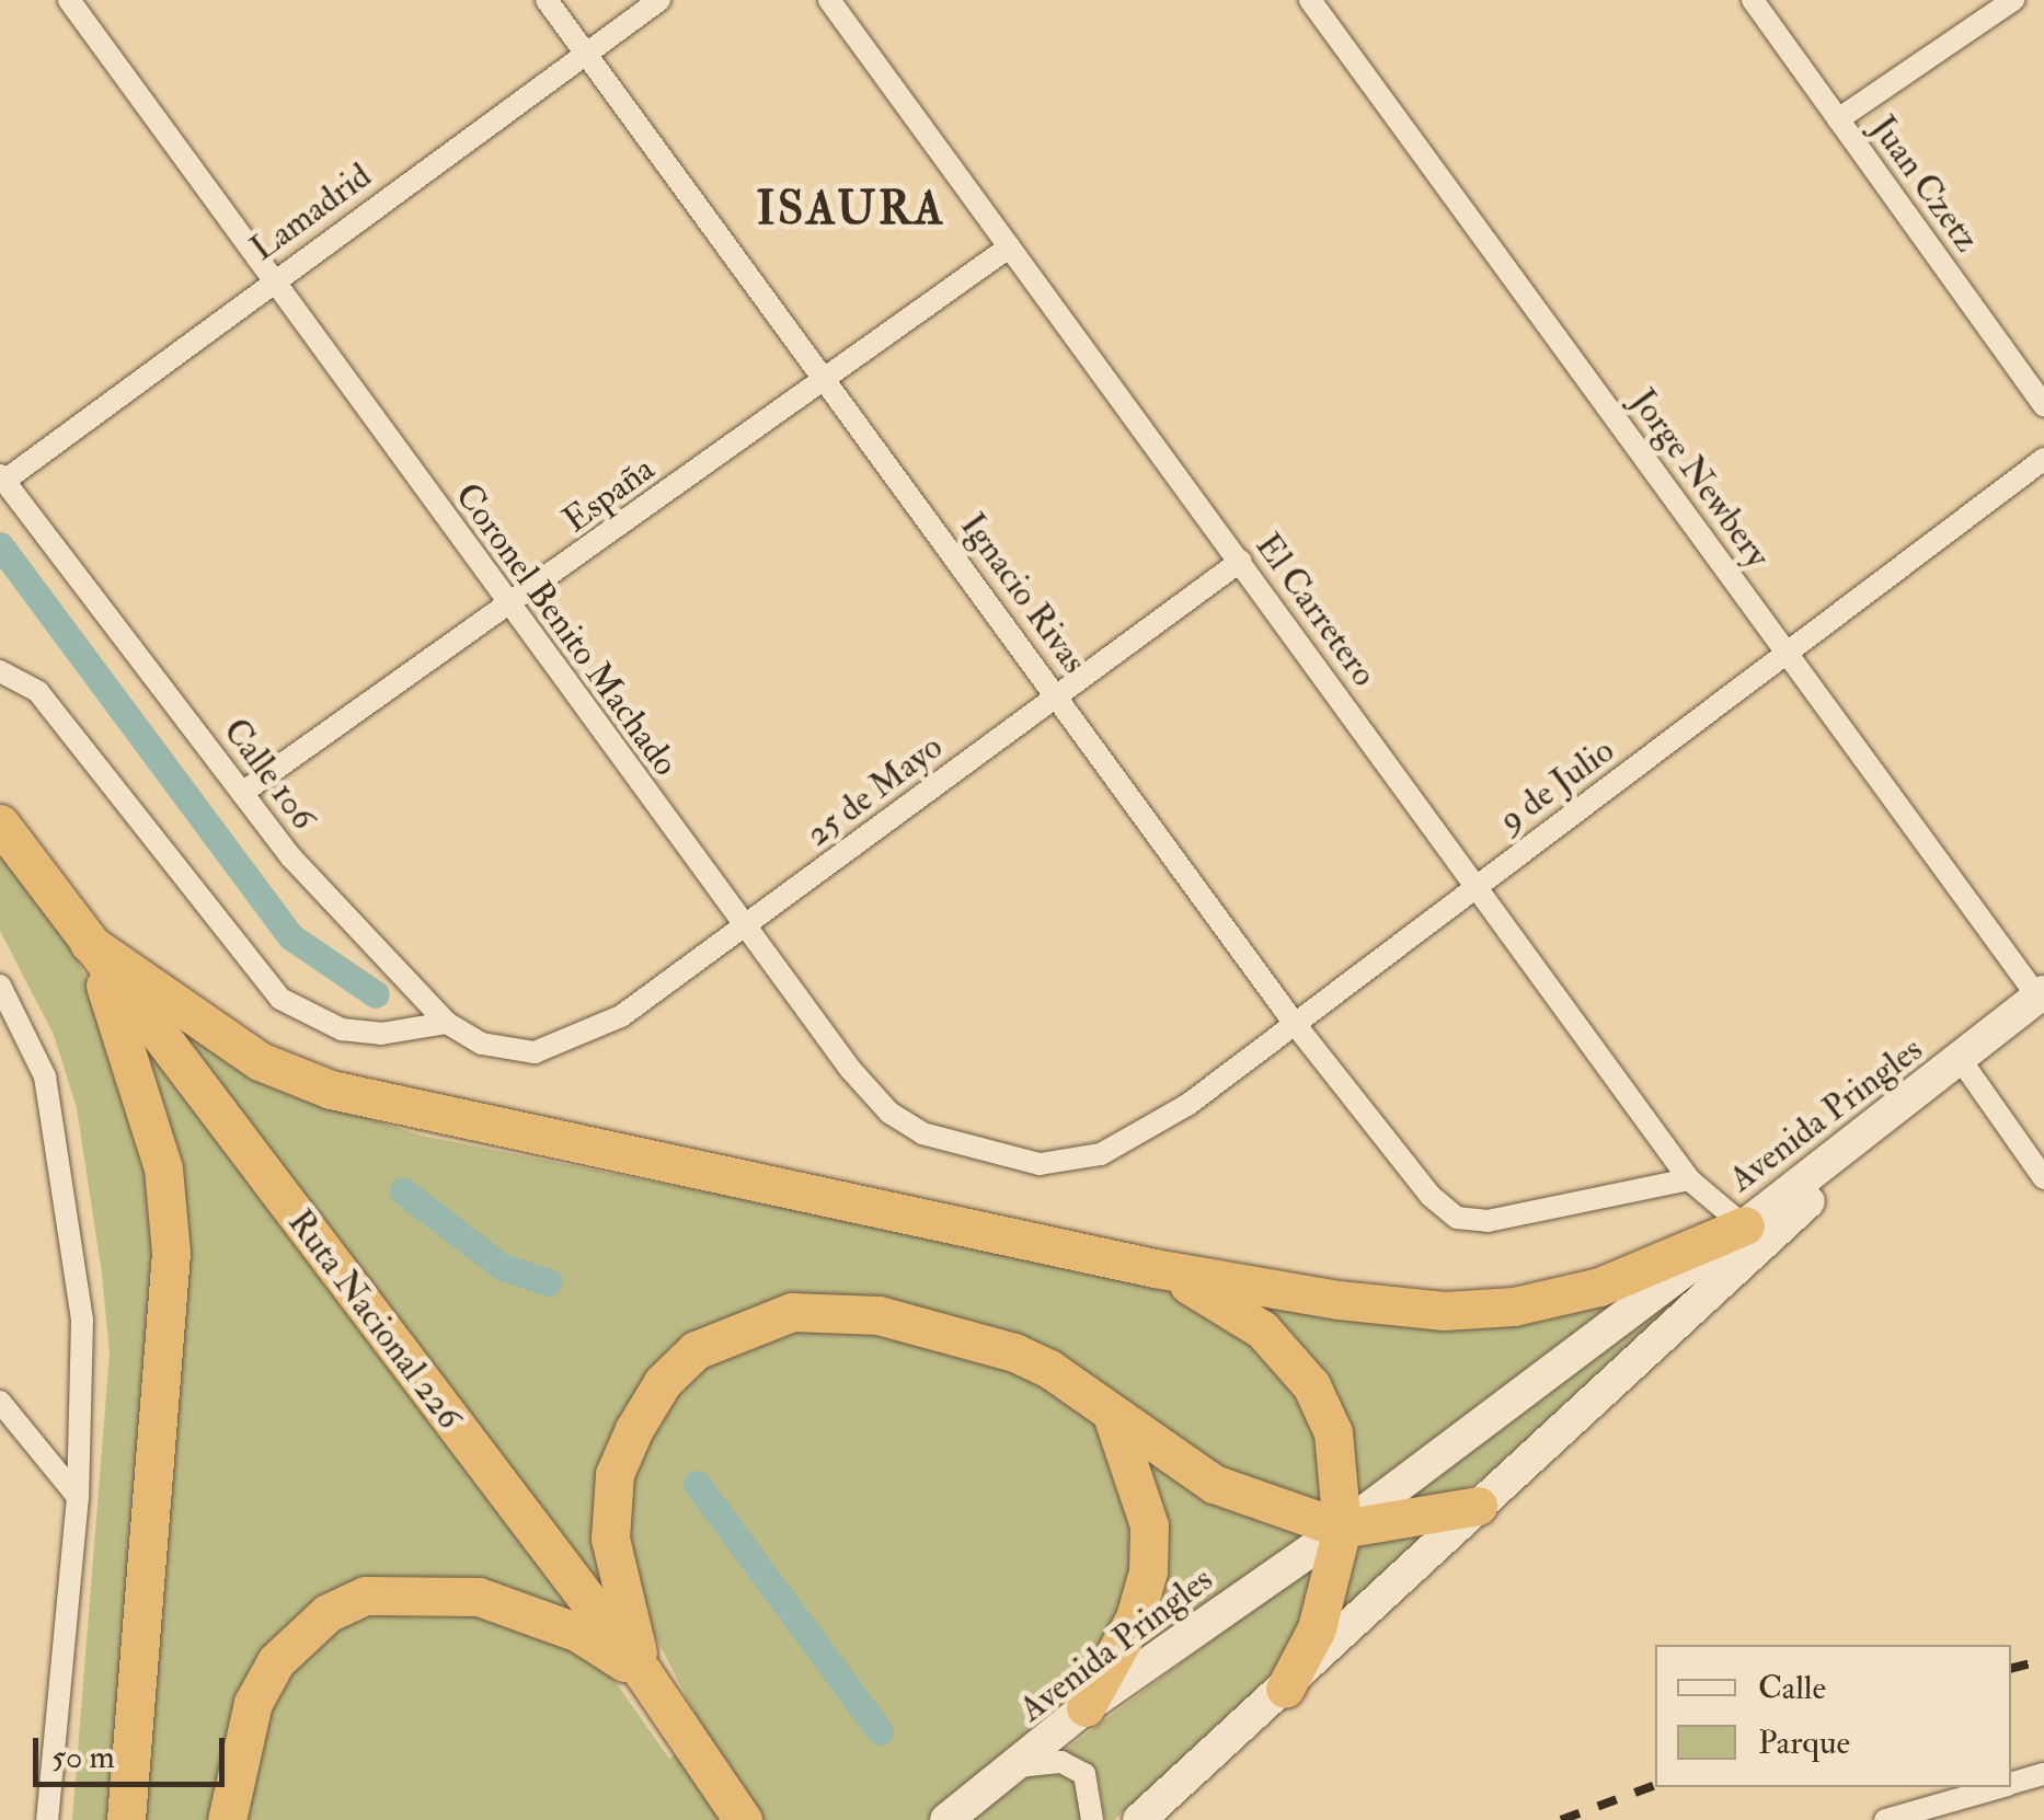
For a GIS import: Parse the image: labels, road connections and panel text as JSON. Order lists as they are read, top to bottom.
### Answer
{
  "streets": {
    "highway": ["Ruta Nacional 226"],
    "main road": ["Avenida Pringles"],
    "street": [
      "Juan Czetz",
      "Lamadrid",
      "Jorge Newbery",
      "España",
      "Ignacio Rivas",
      "El Carretero",
      "Coronel Benito Machado",
      "Calle 106",
      "9 de Julio",
      "25 de Mayo"
    ]
  },
  "crossings": [
    ["Lamadrid", "Ignacio Rivas"],
    ["Lamadrid", "Coronel Benito Machado"],
    ["Lamadrid", "Calle 106"],
    ["Jorge Newbery", "9 de Julio"],
    ["Jorge Newbery", "Avenida Pringles"],
    ["España", "Ignacio Rivas"],
    ["España", "El Carretero"],
    ["España", "Coronel Benito Machado"],
    ["España", "Calle 106"],
    ["Ignacio Rivas", "El Carretero"],
    ["Ignacio Rivas", "9 de Julio"],
    ["Ignacio Rivas", "25 de Mayo"],
    ["El Carretero", "9 de Julio"],
    ["El Carretero", "25 de Mayo"],
    ["El Carretero", "Avenida Pringles"],
    ["Coronel Benito Machado", "9 de Julio"],
    ["Coronel Benito Machado", "25 de Mayo"],
    ["Calle 106", "25 de Mayo"]
  ],
  "districts": ["ISAURA"],
  "legend": ["Calle", "Parque"],
  "scale_bar": "50 m"
}
